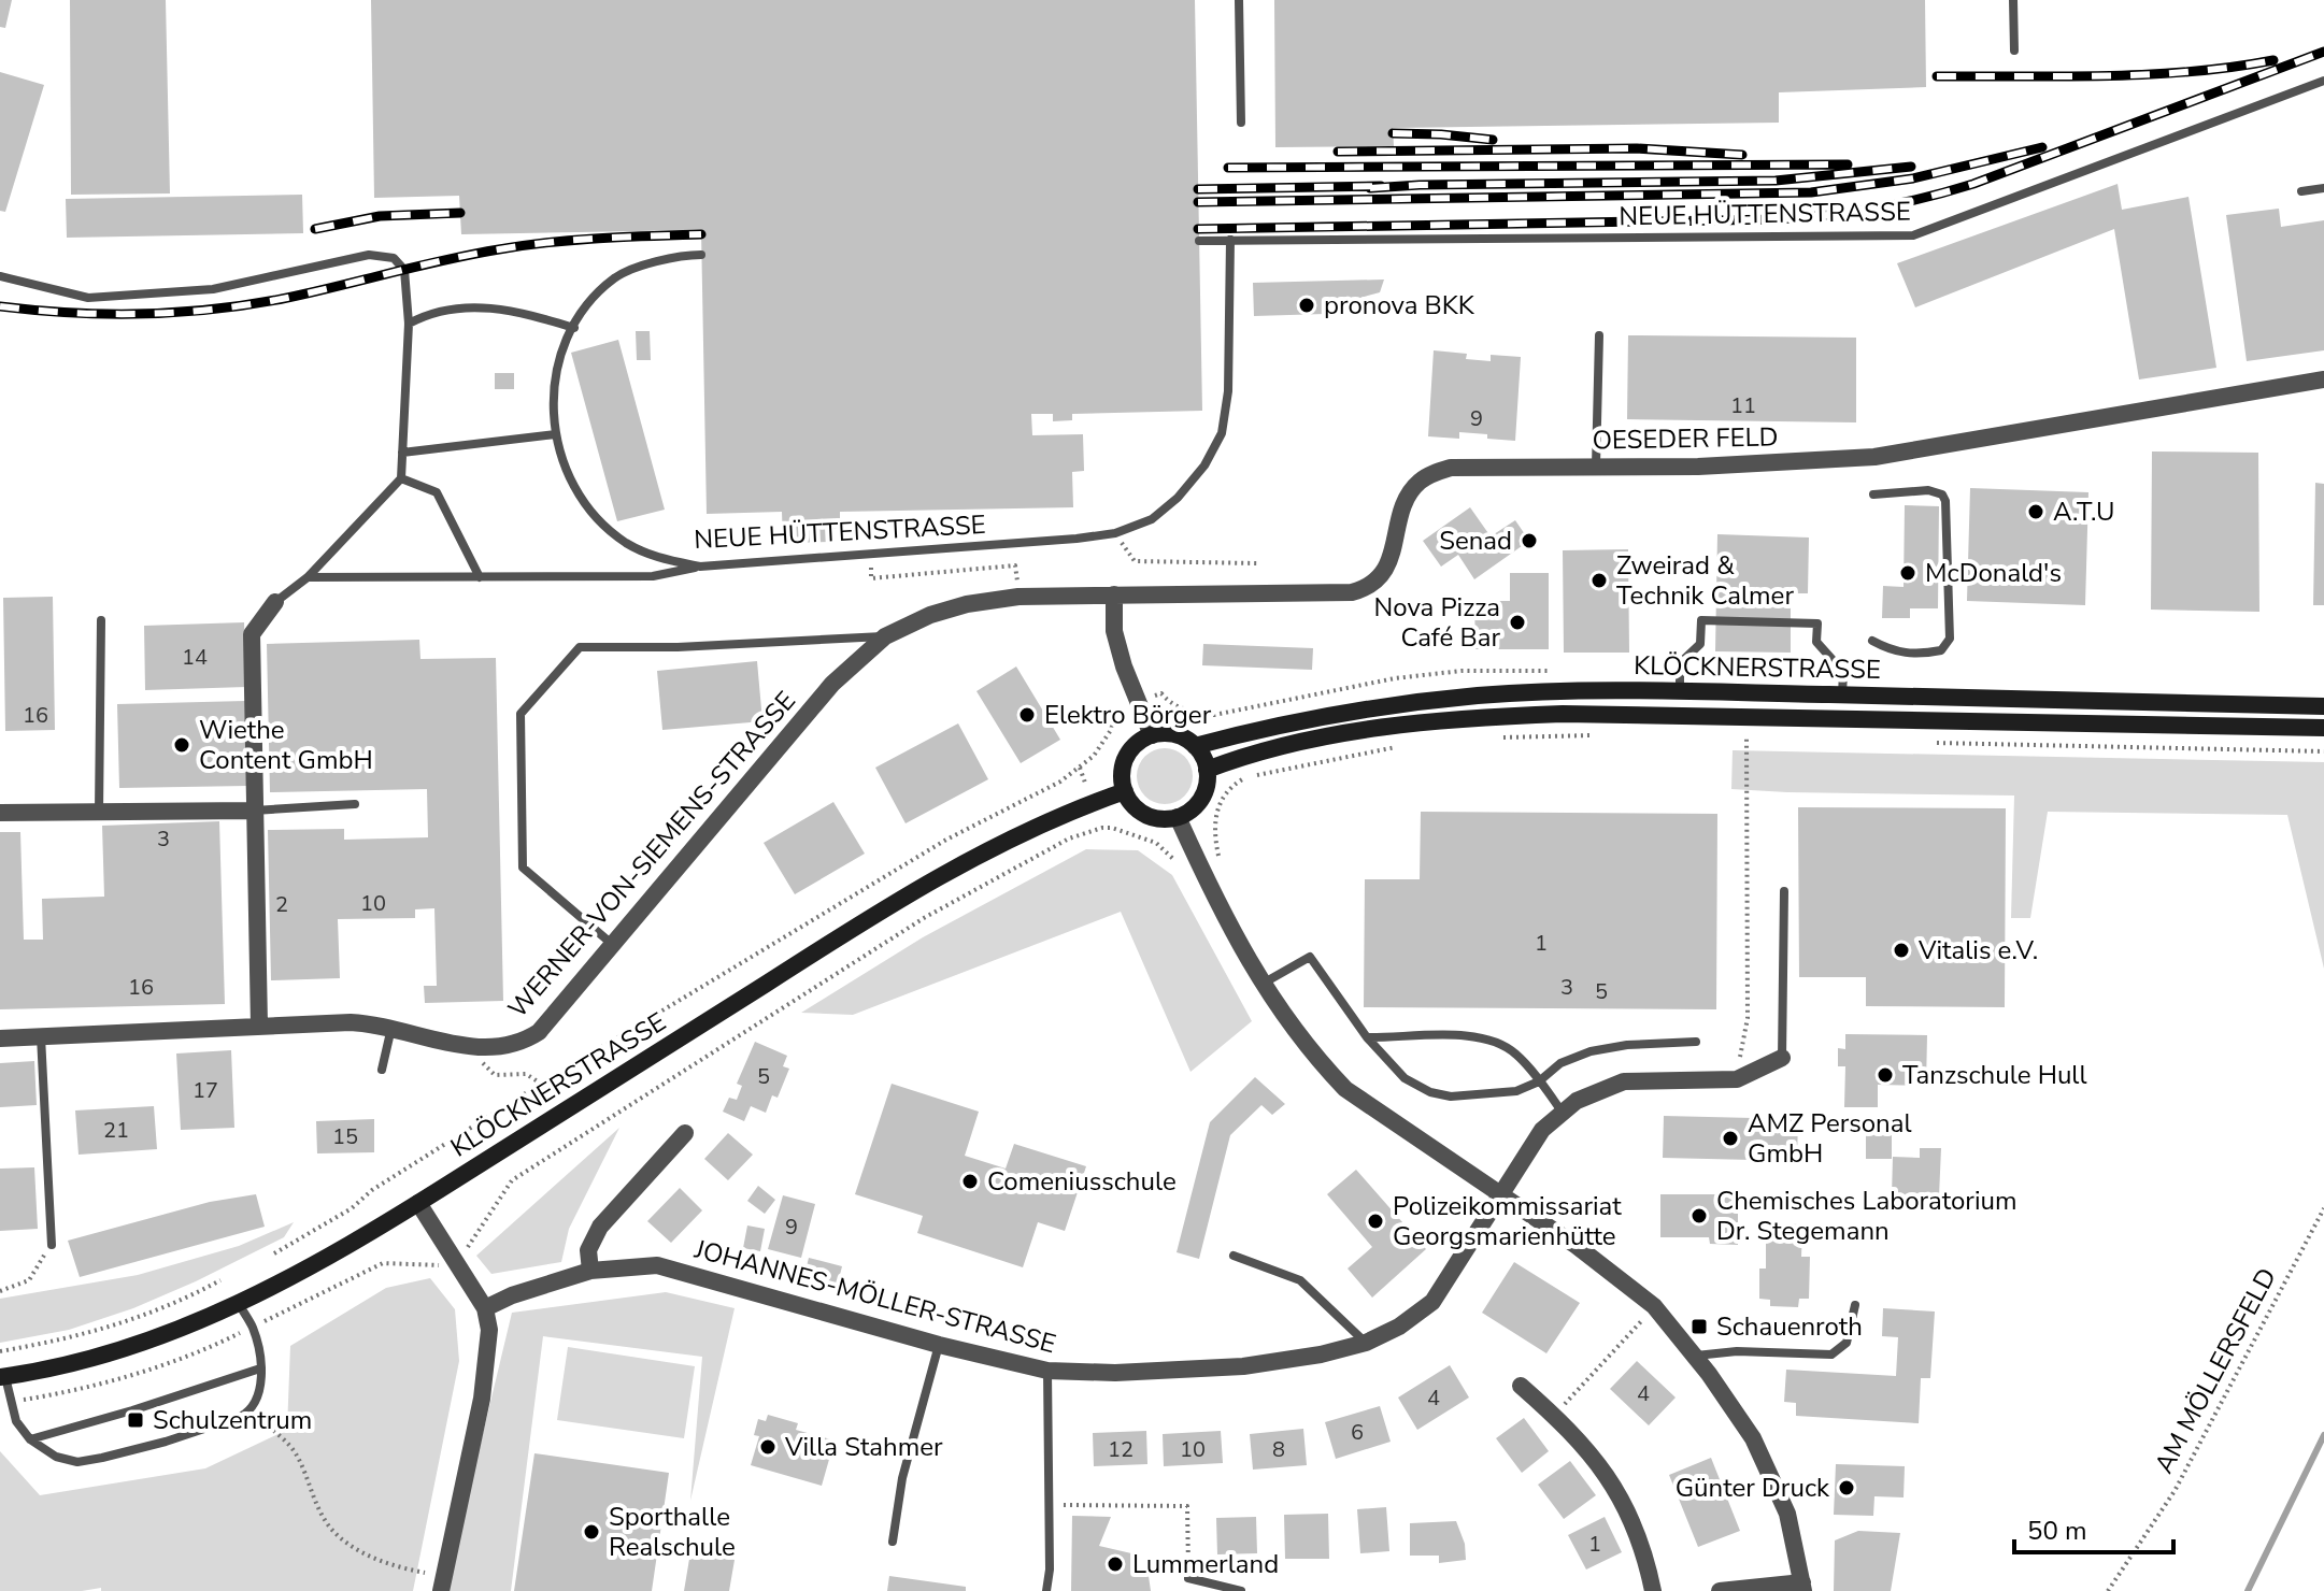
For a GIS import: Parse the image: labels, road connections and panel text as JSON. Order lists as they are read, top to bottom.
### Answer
{
  "streets": {
    "main road": ["KLÖCKNERSTRASSE"],
    "street": ["OESEDER FELD", "WERNER-VON-SIEMENS-STRASSE", "JOHANNES-MÖLLER-STRASSE"],
    "lane": ["NEUE HÜTTENSTRASSE"],
    "path": ["AM MÖLLERSFELD"]
  },
  "crossings": [
    ["OESEDER FELD", "WERNER-VON-SIEMENS-STRASSE"]
  ],
  "places": {
    "other": [
      "pronova BKK",
      "A.T.U",
      "Senad",
      "McDonald's",
      "Zweirad & Technik Calmer",
      "Nova Pizza Café Bar",
      "Elektro Börger",
      "Wiethe Content GmbH",
      "Vitalis e.V.",
      "Tanzschule Hull",
      "AMZ Personal GmbH",
      "Comeniusschule",
      "Chemisches Laboratorium Dr. Stegemann",
      "Polizeikommissariat Georgsmarienhütte",
      "Villa Stahmer",
      "Günter Druck",
      "Sporthalle Realschule",
      "Lummerland"
    ],
    "transit": ["Schauenroth", "Schulzentrum"]
  },
  "house_numbers": [
    "11",
    "9",
    "14",
    "16",
    "3",
    "10",
    "2",
    "1",
    "16",
    "3",
    "5",
    "5",
    "17",
    "21",
    "15",
    "9",
    "4",
    "4",
    "6",
    "12",
    "10",
    "8",
    "1"
  ],
  "scale_bar": "50 m"
}
